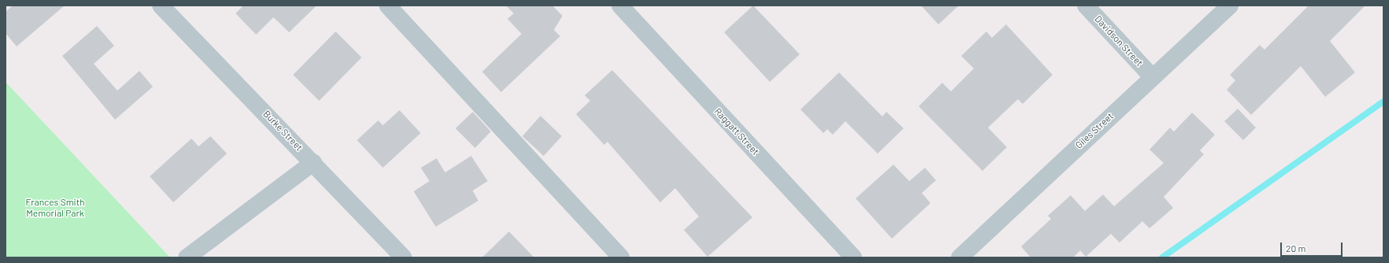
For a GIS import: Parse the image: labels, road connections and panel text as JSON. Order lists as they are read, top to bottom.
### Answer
{
  "streets": {
    "street": [
      "Davidson Street",
      "Burke Street",
      "Giles Street",
      "Raggatt Street"
    ]
  },
  "crossings": [
    ["Davidson Street", "Giles Street"]
  ],
  "parks": ["Frances Smith Memorial Park"],
  "scale_bar": "20 m"
}
